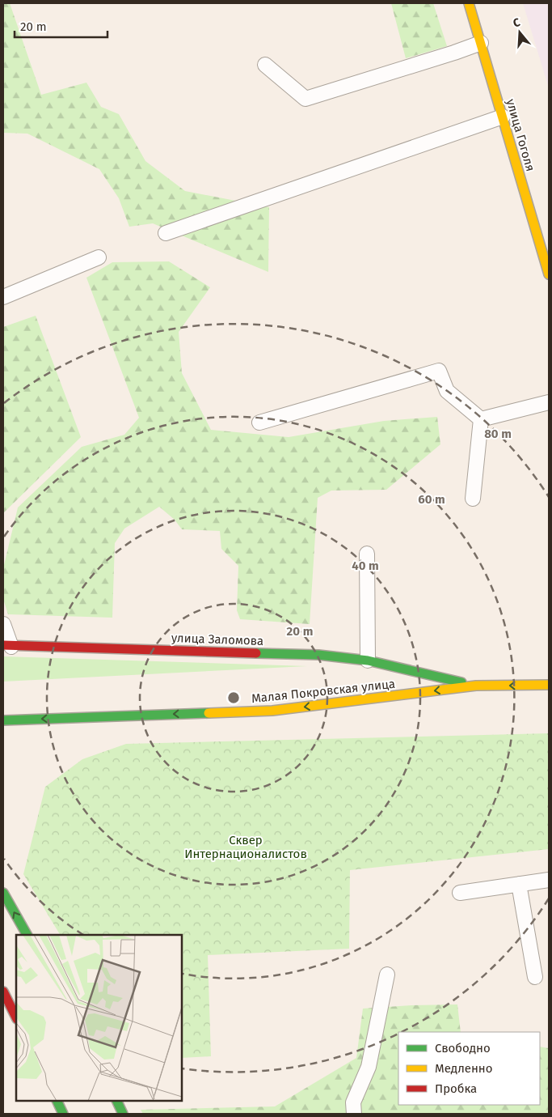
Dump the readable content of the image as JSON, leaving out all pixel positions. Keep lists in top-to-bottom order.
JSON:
{
  "streets": {
    "street": ["улица Гоголя", "улица Заломова", "Малая Покровская улица"]
  },
  "crossings": [
    ["улица Заломова", "Малая Покровская улица"]
  ],
  "one_way": ["Малая Покровская улица"],
  "parks": ["Сквер Интернационалистов"],
  "legend": ["Свободно", "Медленно", "Пробка"],
  "scale_bar": "20 m",
  "north": "top",
  "rings": [
    "80 m",
    "60 m",
    "40 m",
    "20 m"
  ]
}
